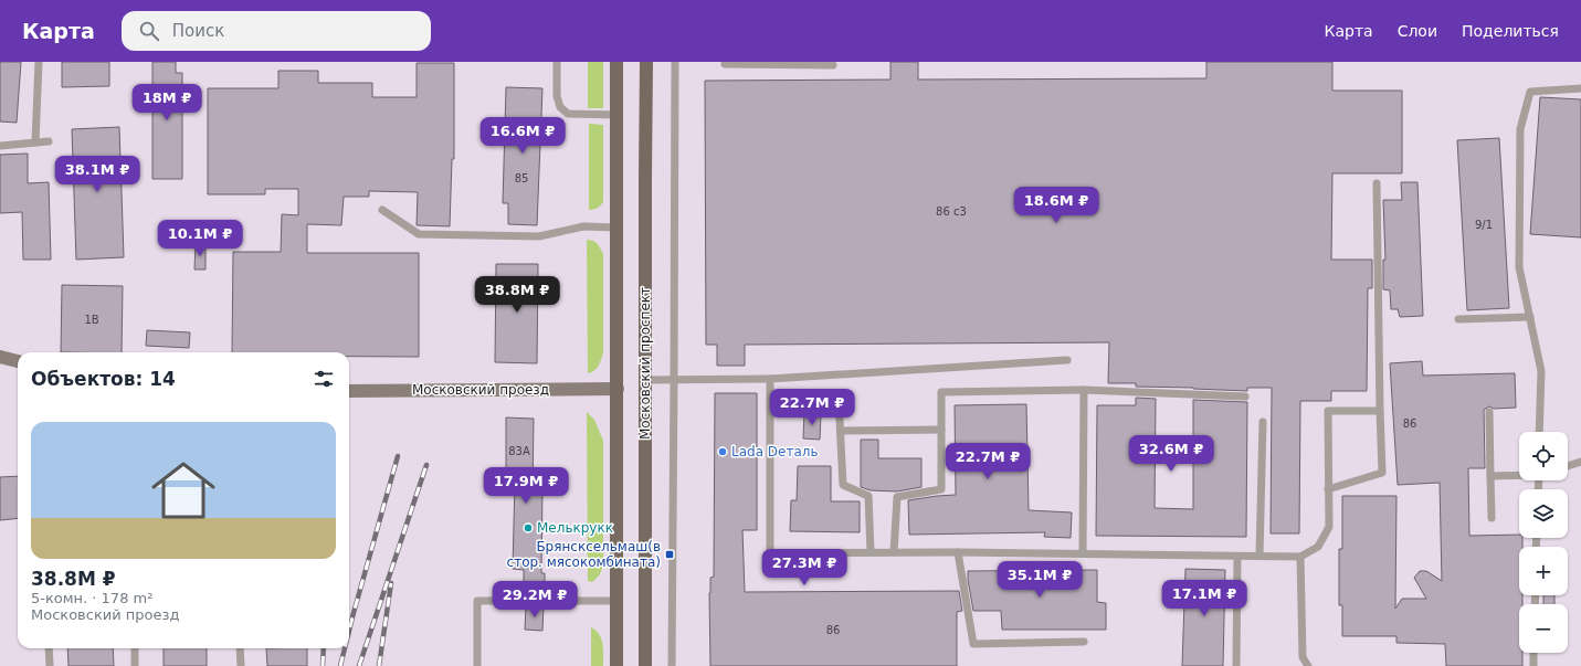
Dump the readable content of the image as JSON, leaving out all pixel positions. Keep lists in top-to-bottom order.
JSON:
{
  "streets": {
    "main road": ["Московский проспект"],
    "street": ["Московский проезд"]
  },
  "places": {
    "other": ["Lada Dеталь", "Мелькрукк"],
    "transit": ["Брянсксельмаш(в стор. мясокомбината)"]
  },
  "house_numbers": [
    "85",
    "86 с3",
    "9/1",
    "1В",
    "86",
    "83А",
    "86"
  ],
  "page": {
    "header": "Карта",
    "search": "Поиск",
    "nav": ["Карта", "Слои", "Поделиться"],
    "price": [
      "18M ₽",
      "16.6M ₽",
      "38.1M ₽",
      "18.6M ₽",
      "10.1M ₽",
      "38.8M ₽",
      "22.7M ₽",
      "32.6M ₽",
      "22.7M ₽",
      "17.9M ₽",
      "27.3M ₽",
      "35.1M ₽",
      "17.1M ₽",
      "29.2M ₽"
    ],
    "heading": "Объектов: 14",
    "list": [
      {
        "name": "38.8M ₽",
        "note": "5-комн. · 178 m² · Московский проезд"
      }
    ],
    "map_buttons": ["+", "−"]
  }
}
